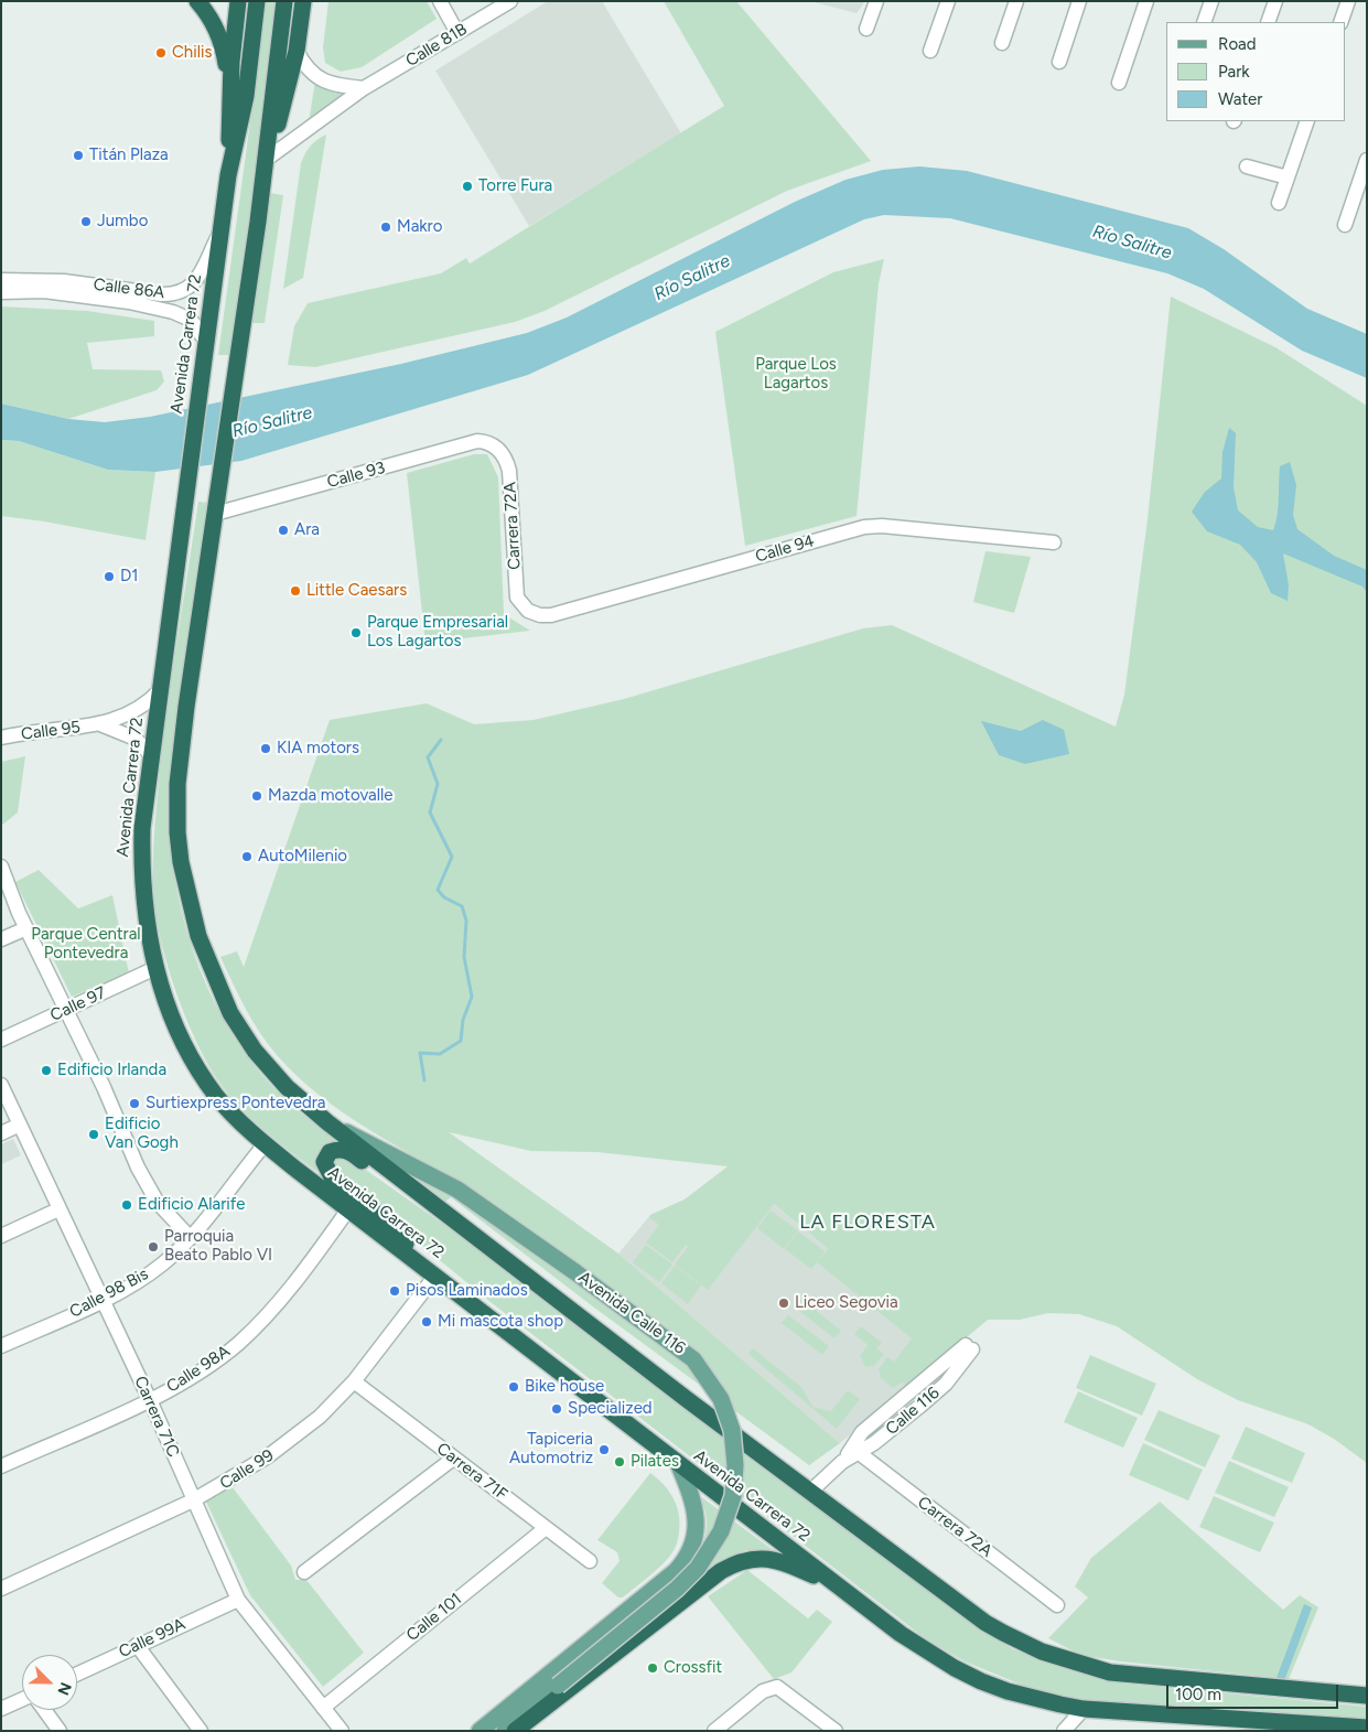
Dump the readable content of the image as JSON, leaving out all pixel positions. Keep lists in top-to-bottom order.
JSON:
{
  "streets": {
    "highway": ["Avenida Carrera 72"],
    "main road": ["Avenida Calle 116"],
    "street": [
      "Calle 81B",
      "Calle 86A",
      "Calle 93",
      "Carrera 72A",
      "Calle 94",
      "Calle 95",
      "Calle 97",
      "Calle 98 Bis",
      "Calle 98A",
      "Calle 116",
      "Carrera 71C",
      "Calle 99",
      "Carrera 71F",
      "Calle 101",
      "Calle 99A"
    ]
  },
  "crossings": [
    ["Calle 86A", "Avenida Carrera 72"],
    ["Avenida Carrera 72", "Calle 95"],
    ["Avenida Carrera 72", "Calle 97"],
    ["Avenida Carrera 72", "Calle 98 Bis"],
    ["Avenida Carrera 72", "Calle 98A"],
    ["Avenida Carrera 72", "Calle 99"],
    ["Calle 93", "Carrera 72A"],
    ["Carrera 72A", "Calle 94"],
    ["Carrera 72A", "Calle 116"],
    ["Calle 98 Bis", "Carrera 71C"],
    ["Calle 98A", "Carrera 71C"],
    ["Carrera 71C", "Calle 99"],
    ["Carrera 71C", "Calle 101"],
    ["Carrera 71C", "Calle 99A"],
    ["Calle 99", "Carrera 71F"],
    ["Carrera 71F", "Calle 101"]
  ],
  "districts": ["LA FLORESTA"],
  "water": ["Río Salitre"],
  "parks": ["Parque Los Lagartos", "Parque Central Pontevedra"],
  "places": [
    "Chilis",
    "Titán Plaza",
    "Torre Fura",
    "Jumbo",
    "Makro",
    "Ara",
    "D1",
    "Little Caesars",
    "Parque Empresarial Los Lagartos",
    "KIA motors",
    "Mazda motovalle",
    "AutoMilenio",
    "Edificio Irlanda",
    "Surtiexpress Pontevedra",
    "Edificio Van Gogh",
    "Edificio Alarife",
    "Parroquia Beato Pablo VI",
    "Pisos Laminados",
    "Liceo Segovia",
    "Mi mascota shop",
    "Bike house",
    "Specialized",
    "Tapiceria Automotriz",
    "Pilates",
    "Crossfit"
  ],
  "legend": ["Road", "Park", "Water"],
  "scale_bar": "100 m",
  "north": "bottom right"
}
